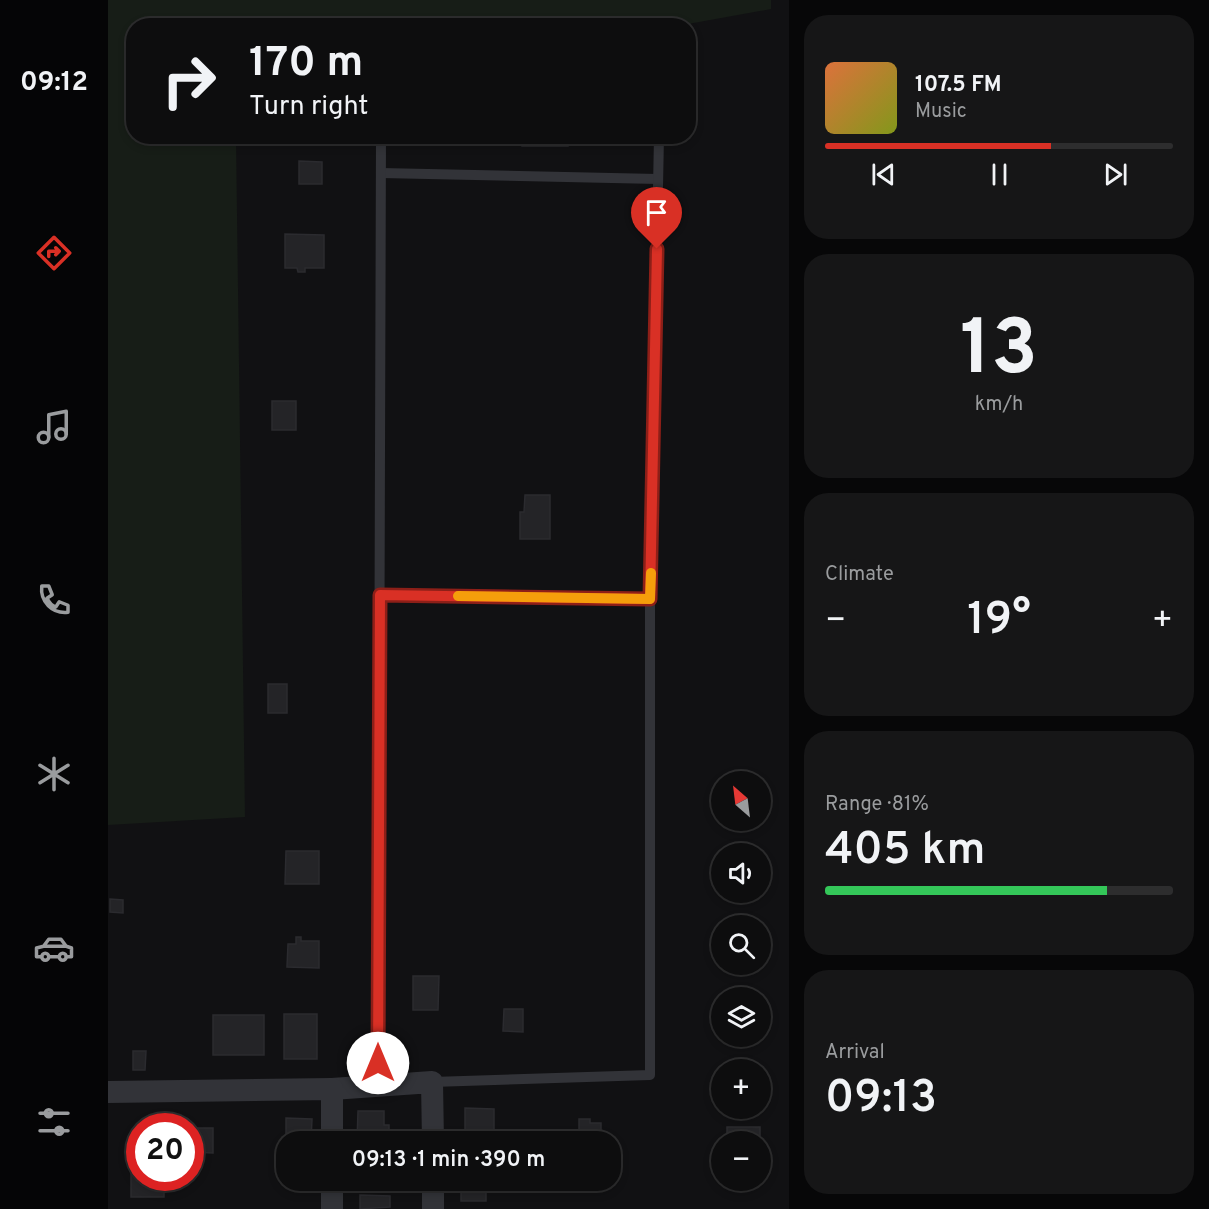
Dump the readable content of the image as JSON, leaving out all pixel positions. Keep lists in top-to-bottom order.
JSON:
{
  "north": "top left",
  "page": {
    "tabs": "09:12",
    "turn": ["170 m", "Turn right"],
    "song": ["107.5 FM", "Music"],
    "tile": [
      ["13", "km/h"],
      "Climate",
      ["Range · 81%", "405 km"],
      ["Arrival", "09:13"]
    ],
    "heat": ["−", "19°", "+"],
    "map_buttons": ["+", "−"],
    "limit": "20",
    "trip": "09:13 · 1 min · 390 m"
  }
}
